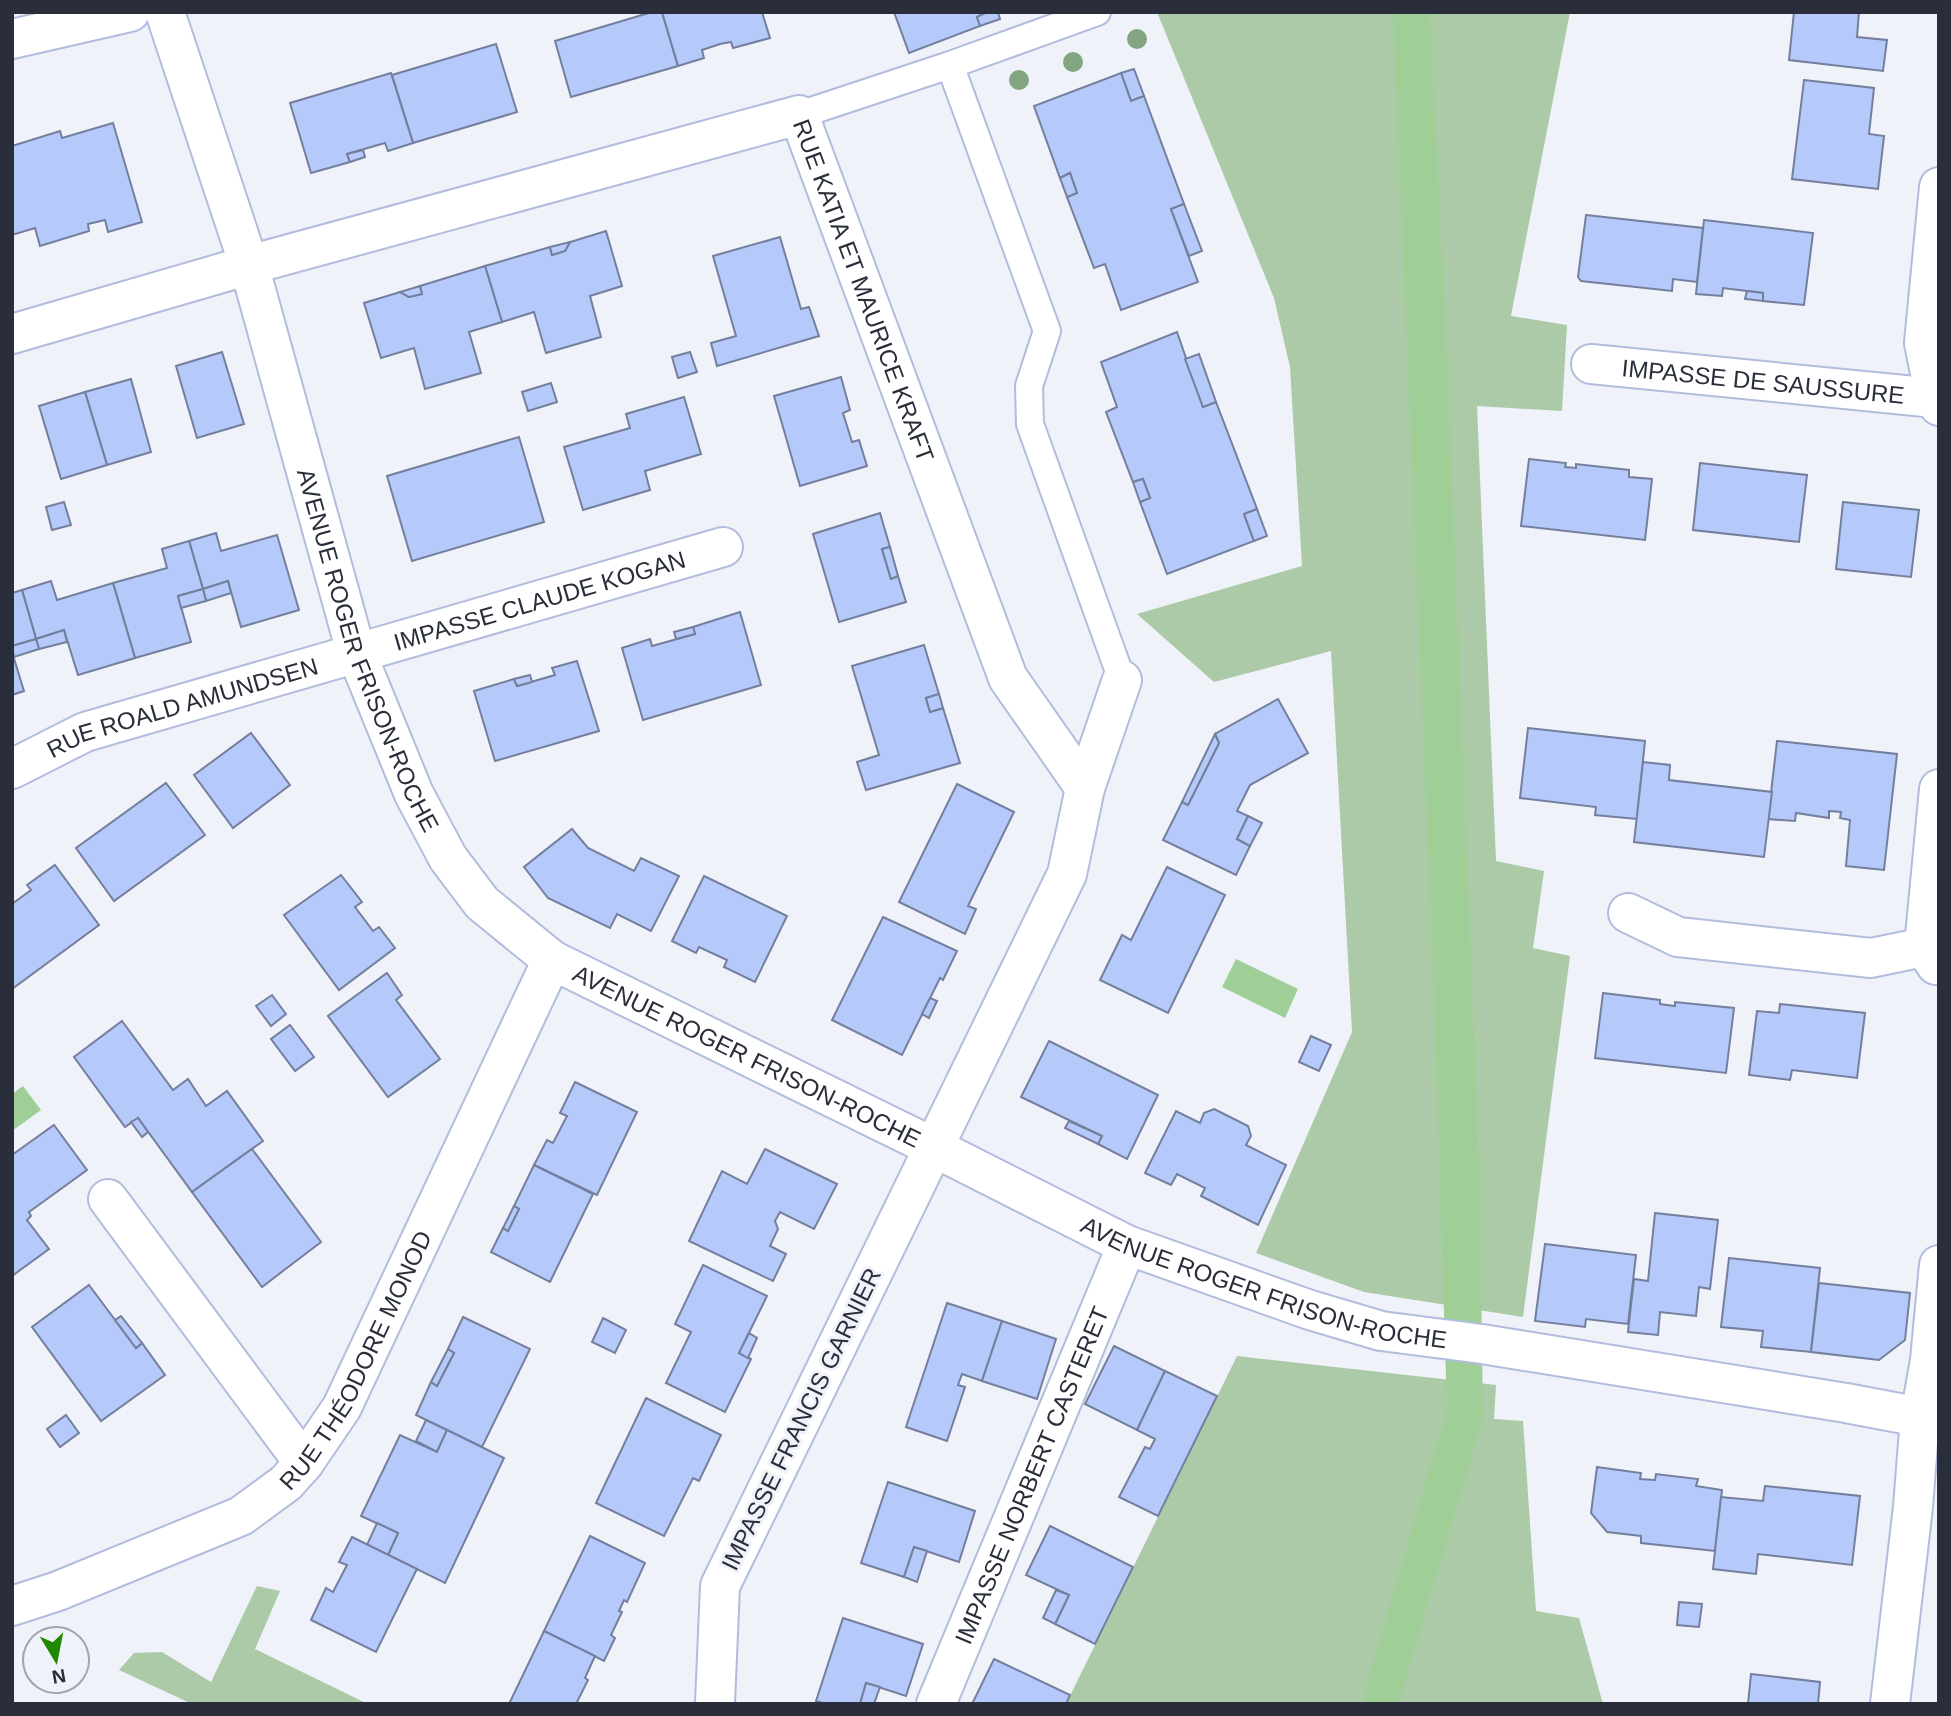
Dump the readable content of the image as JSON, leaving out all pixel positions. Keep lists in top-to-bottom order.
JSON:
{
  "streets": {
    "street": [
      "RUE KATIA ET MAURICE KRAFT",
      "IMPASSE DE SAUSSURE",
      "IMPASSE CLAUDE KOGAN",
      "AVENUE ROGER FRISON-ROCHE",
      "RUE ROALD AMUNDSEN",
      "RUE THÉODORE MONOD",
      "IMPASSE FRANCIS GARNIER",
      "IMPASSE NORBERT CASTERET"
    ]
  },
  "crossings": [
    ["RUE KATIA ET MAURICE KRAFT", "AVENUE ROGER FRISON-ROCHE"],
    ["IMPASSE CLAUDE KOGAN", "AVENUE ROGER FRISON-ROCHE"],
    ["IMPASSE CLAUDE KOGAN", "RUE ROALD AMUNDSEN"],
    ["AVENUE ROGER FRISON-ROCHE", "RUE ROALD AMUNDSEN"],
    ["AVENUE ROGER FRISON-ROCHE", "RUE THÉODORE MONOD"],
    ["AVENUE ROGER FRISON-ROCHE", "IMPASSE FRANCIS GARNIER"],
    ["AVENUE ROGER FRISON-ROCHE", "IMPASSE NORBERT CASTERET"]
  ],
  "north": "bottom"
}
